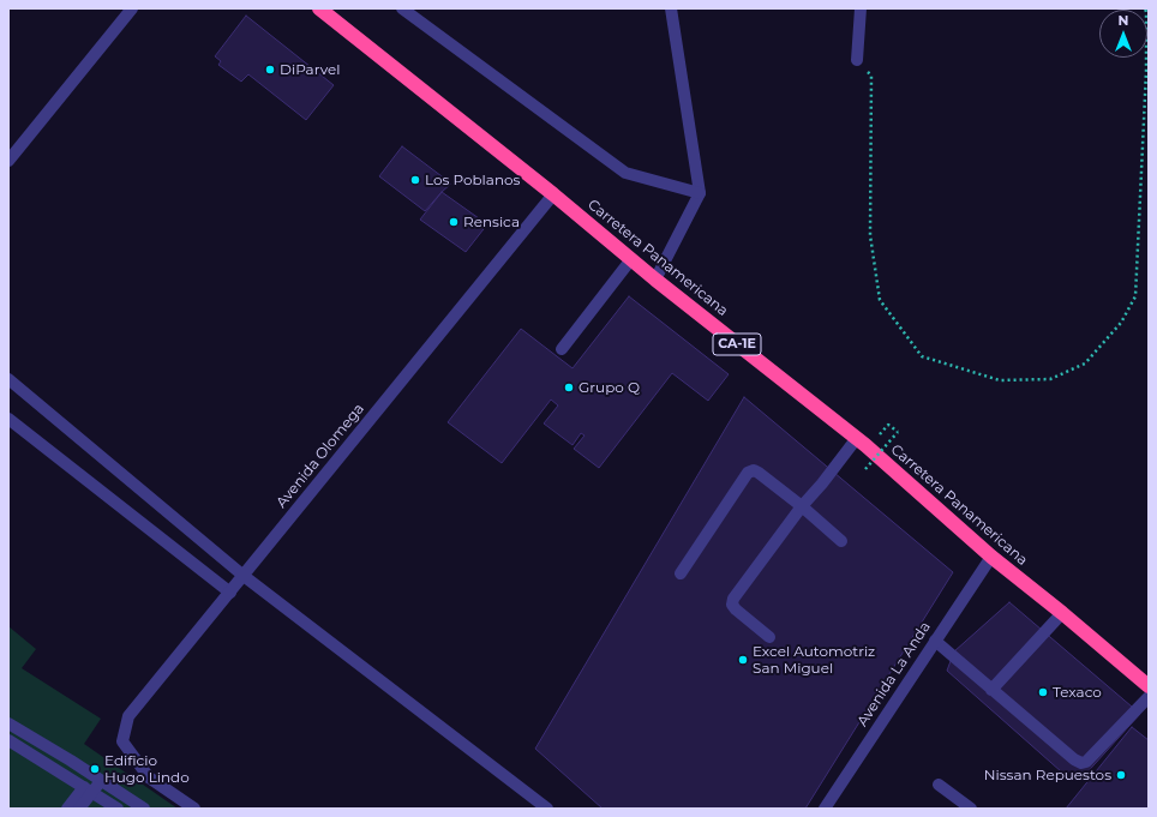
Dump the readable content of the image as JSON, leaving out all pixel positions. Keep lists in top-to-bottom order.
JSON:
{
  "streets": {
    "highway": ["Carretera Panamericana", "CA-1E"],
    "street": ["Avenida Olomega", "Avenida La Anda"]
  },
  "crossings": [
    ["Carretera Panamericana", "Avenida Olomega"],
    ["Carretera Panamericana", "Avenida La Anda"]
  ],
  "places": [
    "DiParvel",
    "Los Poblanos",
    "Rensica",
    "Grupo Q",
    "Excel Automotriz San Miguel",
    "Texaco",
    "Edificio Hugo Lindo",
    "Nissan Repuestos"
  ],
  "north": "top"
}
